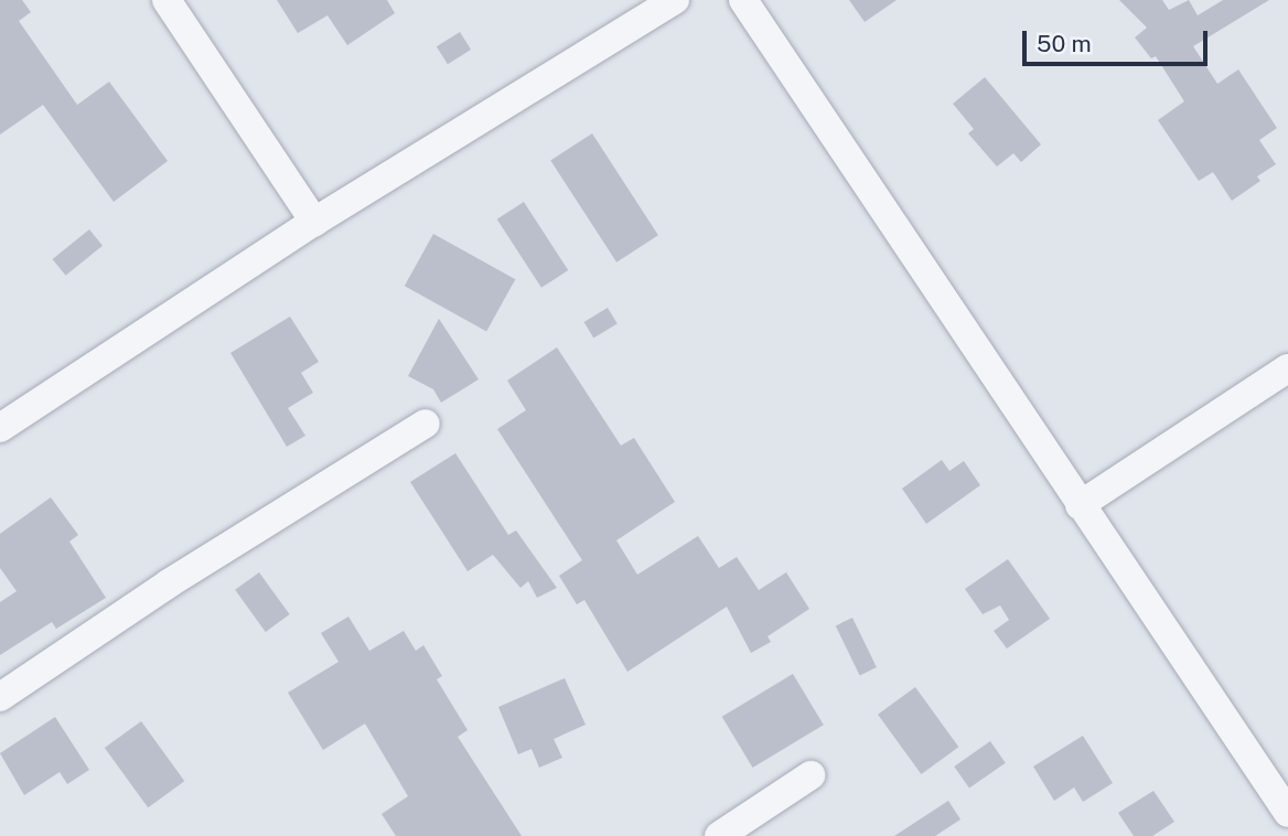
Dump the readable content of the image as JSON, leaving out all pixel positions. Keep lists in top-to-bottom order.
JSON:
{
  "scale_bar": "50 m"
}
